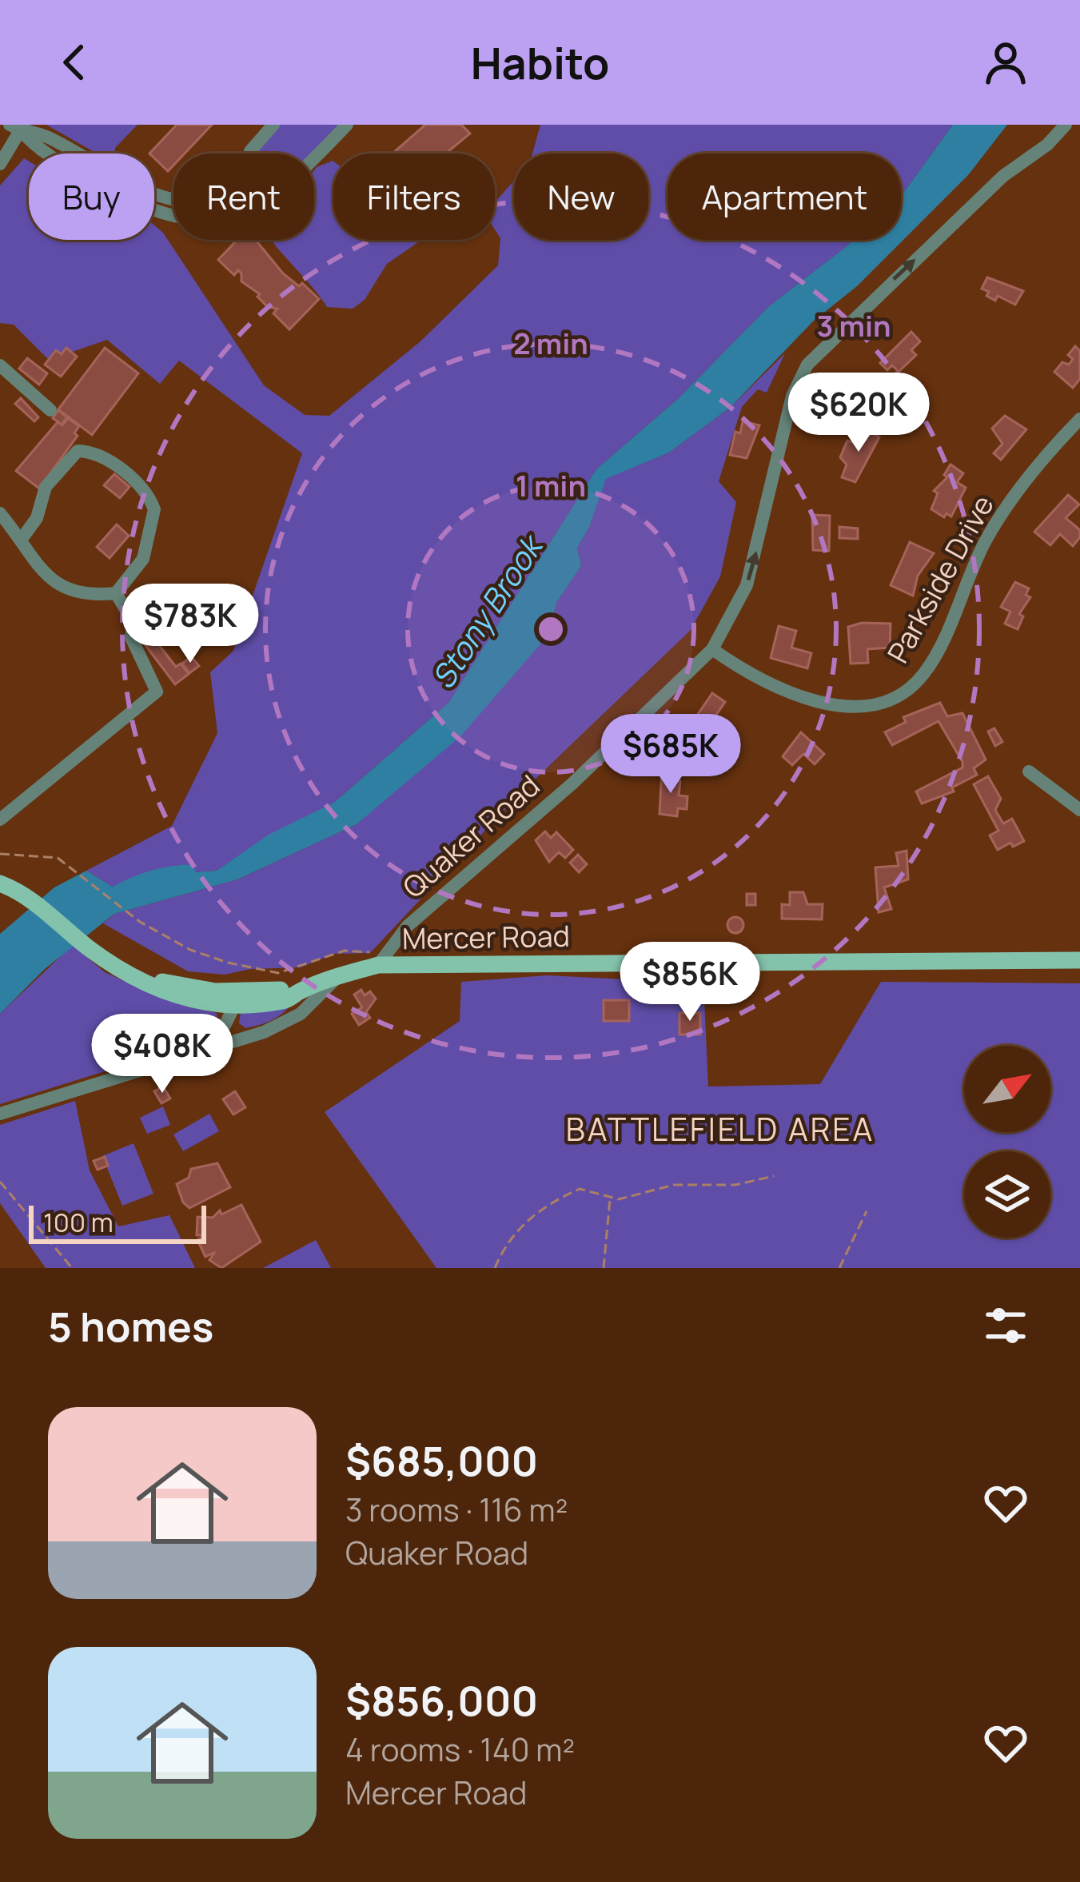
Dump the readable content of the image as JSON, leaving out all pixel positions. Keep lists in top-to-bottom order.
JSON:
{
  "streets": {
    "main road": ["Mercer Road"],
    "street": ["Parkside Drive", "Quaker Road"]
  },
  "crossings": [
    ["Parkside Drive", "Quaker Road"],
    ["Quaker Road", "Mercer Road"]
  ],
  "one_way": ["Quaker Road"],
  "districts": ["BATTLEFIELD AREA"],
  "water": ["Stony Brook"],
  "scale_bar": "100 m",
  "north": "top right",
  "page": {
    "header": "Habito",
    "chip": [
      "Buy",
      "Rent",
      "Filters",
      "New",
      "Apartment"
    ],
    "price": [
      "$620K",
      "$783K",
      "$685K",
      "$856K",
      "$408K"
    ],
    "scale": "100 m",
    "heading": "5 homes",
    "list": [
      {
        "name": "$685,000",
        "note": "3 rooms · 116 m² · Quaker Road"
      },
      {
        "name": "$856,000",
        "note": "4 rooms · 140 m² · Mercer Road"
      }
    ]
  },
  "rings": ["3 min", "2 min", "1 min"]
}
